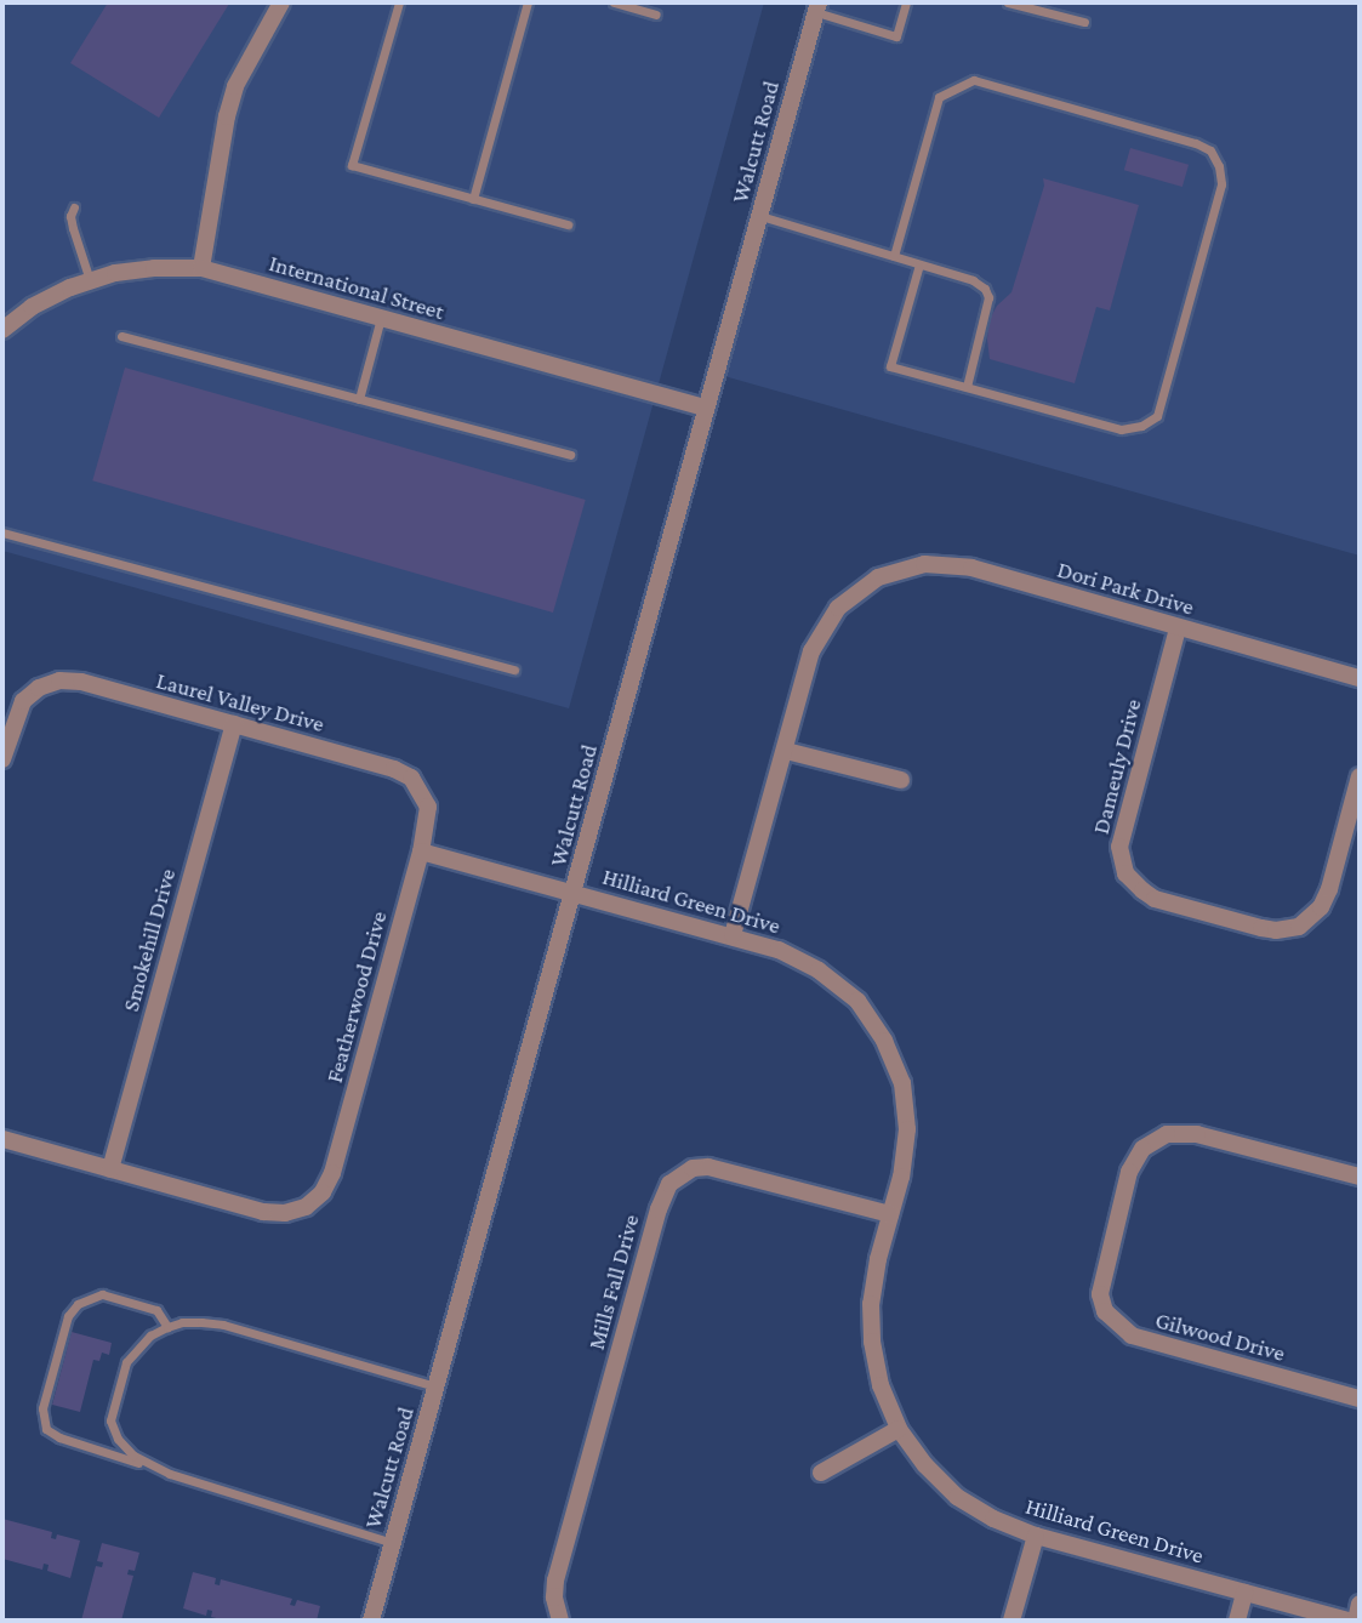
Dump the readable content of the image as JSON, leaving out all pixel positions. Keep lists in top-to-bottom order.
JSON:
{
  "streets": {
    "street": [
      "Walcutt Road",
      "International Street",
      "Dori Park Drive",
      "Laurel Valley Drive",
      "Dameuly Drive",
      "Hilliard Green Drive",
      "Smokehill Drive",
      "Featherwood Drive",
      "Mills Fall Drive",
      "Gilwood Drive"
    ]
  },
  "crossings": [
    ["Walcutt Road", "International Street"],
    ["Walcutt Road", "Hilliard Green Drive"],
    ["Dori Park Drive", "Dameuly Drive"],
    ["Laurel Valley Drive", "Smokehill Drive"],
    ["Laurel Valley Drive", "Featherwood Drive"],
    ["Hilliard Green Drive", "Featherwood Drive"],
    ["Hilliard Green Drive", "Mills Fall Drive"],
    ["Smokehill Drive", "Featherwood Drive"]
  ]
}
